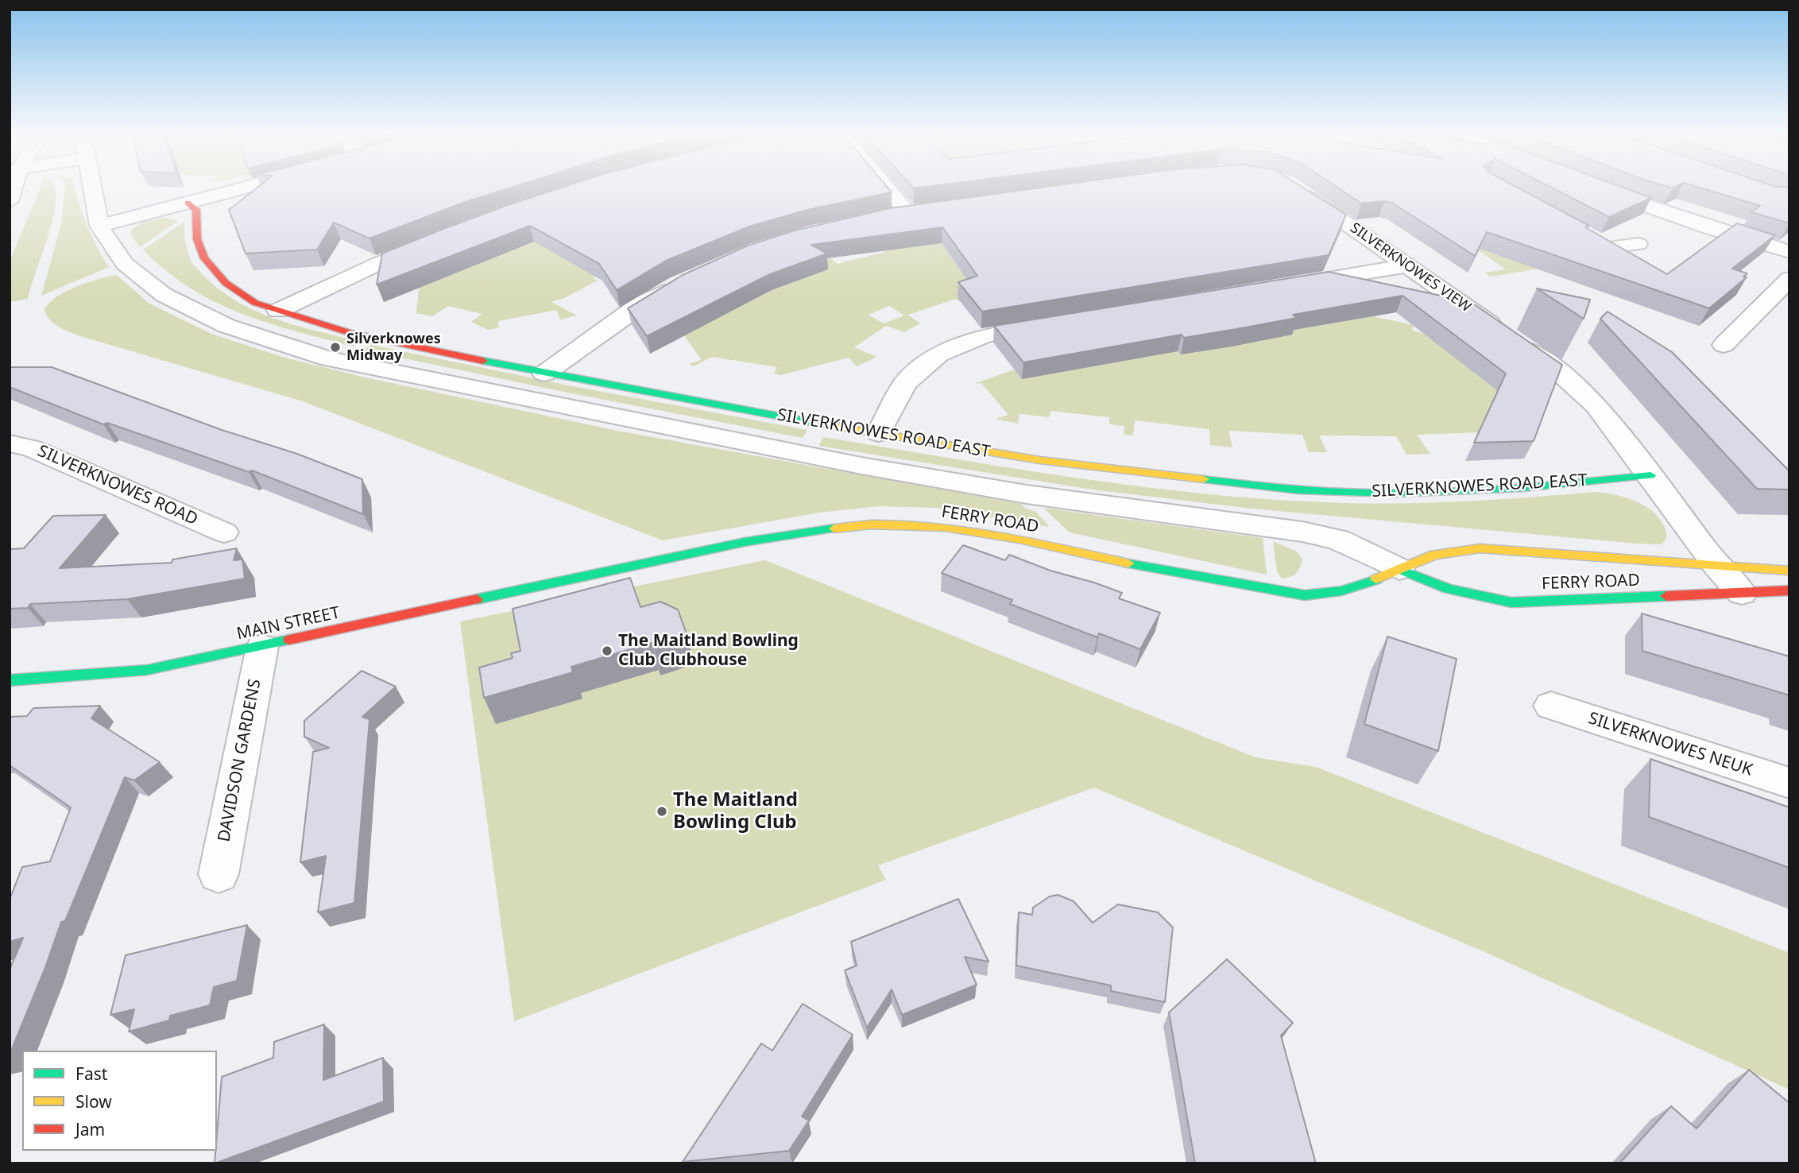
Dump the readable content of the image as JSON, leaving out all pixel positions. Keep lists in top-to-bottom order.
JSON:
{
  "streets": {
    "street": [
      "SILVERKNOWES VIEW",
      "SILVERKNOWES ROAD EAST",
      "SILVERKNOWES ROAD",
      "FERRY ROAD",
      "MAIN STREET",
      "SILVERKNOWES NEUK",
      "DAVIDSON GARDENS"
    ]
  },
  "crossings": [
    ["SILVERKNOWES VIEW", "SILVERKNOWES ROAD EAST"],
    ["SILVERKNOWES VIEW", "FERRY ROAD"],
    ["SILVERKNOWES ROAD EAST", "FERRY ROAD"],
    ["FERRY ROAD", "MAIN STREET"],
    ["MAIN STREET", "DAVIDSON GARDENS"]
  ],
  "places": ["Silverknowes Midway", "The Maitland Bowling Club Clubhouse", "The Maitland Bowling Club"],
  "legend": ["Fast", "Slow", "Jam"]
}
